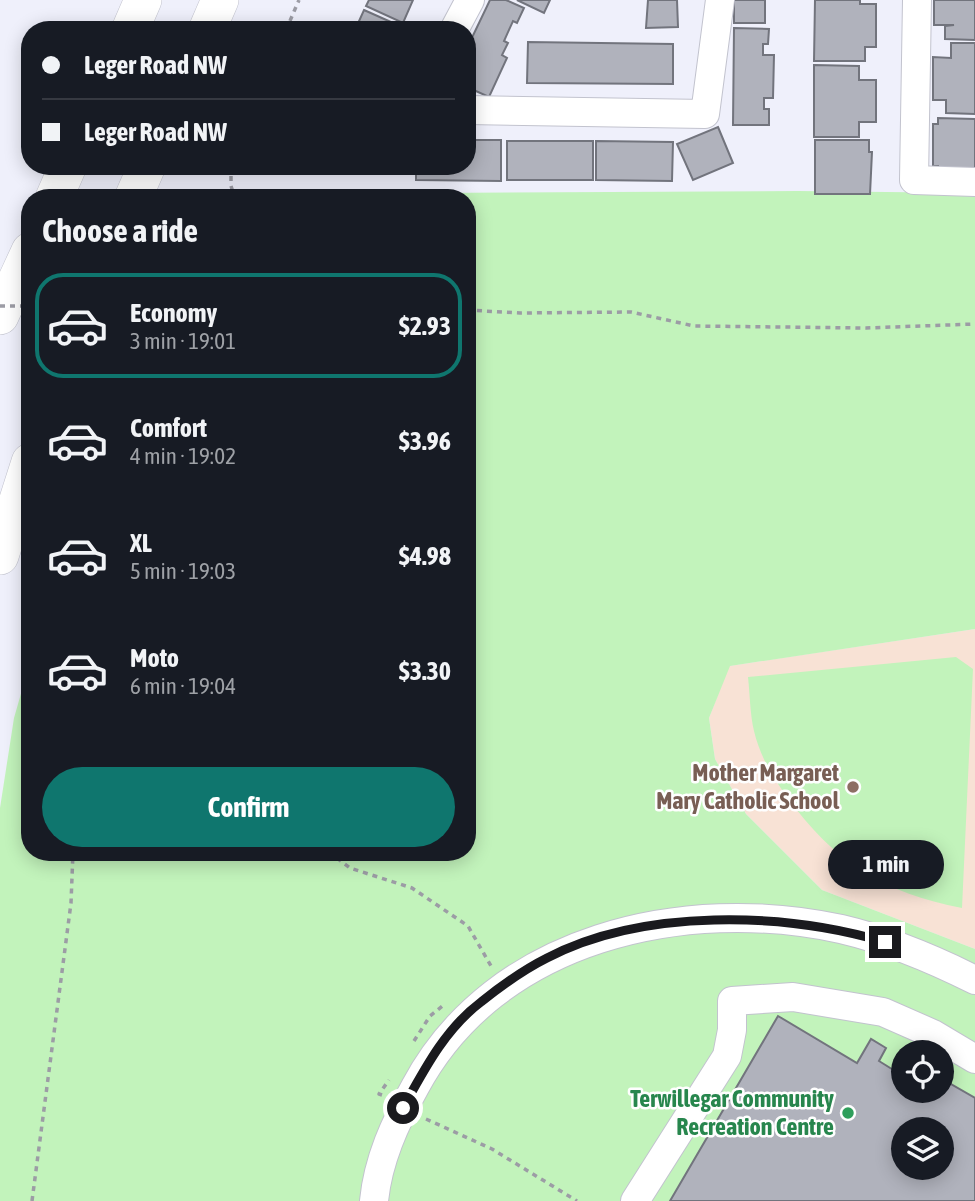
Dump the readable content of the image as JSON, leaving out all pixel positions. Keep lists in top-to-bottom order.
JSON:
{
  "places": ["Mother Margaret Mary Catholic School", "Terwillegar Community Recreation Centre"],
  "page": {
    "banner": ["Leger Road NW", "Leger Road NW"],
    "heading": "Choose a ride",
    "list": [
      {
        "name": "Economy",
        "note": "3 min · 19:01",
        "value": "$2.93"
      },
      {
        "name": "Comfort",
        "note": "4 min · 19:02",
        "value": "$3.96"
      },
      {
        "name": "XL",
        "note": "5 min · 19:03",
        "value": "$4.98"
      },
      {
        "name": "Moto",
        "note": "6 min · 19:04",
        "value": "$3.30"
      }
    ],
    "buttons": "Confirm",
    "bubble": "1 min"
  }
}
